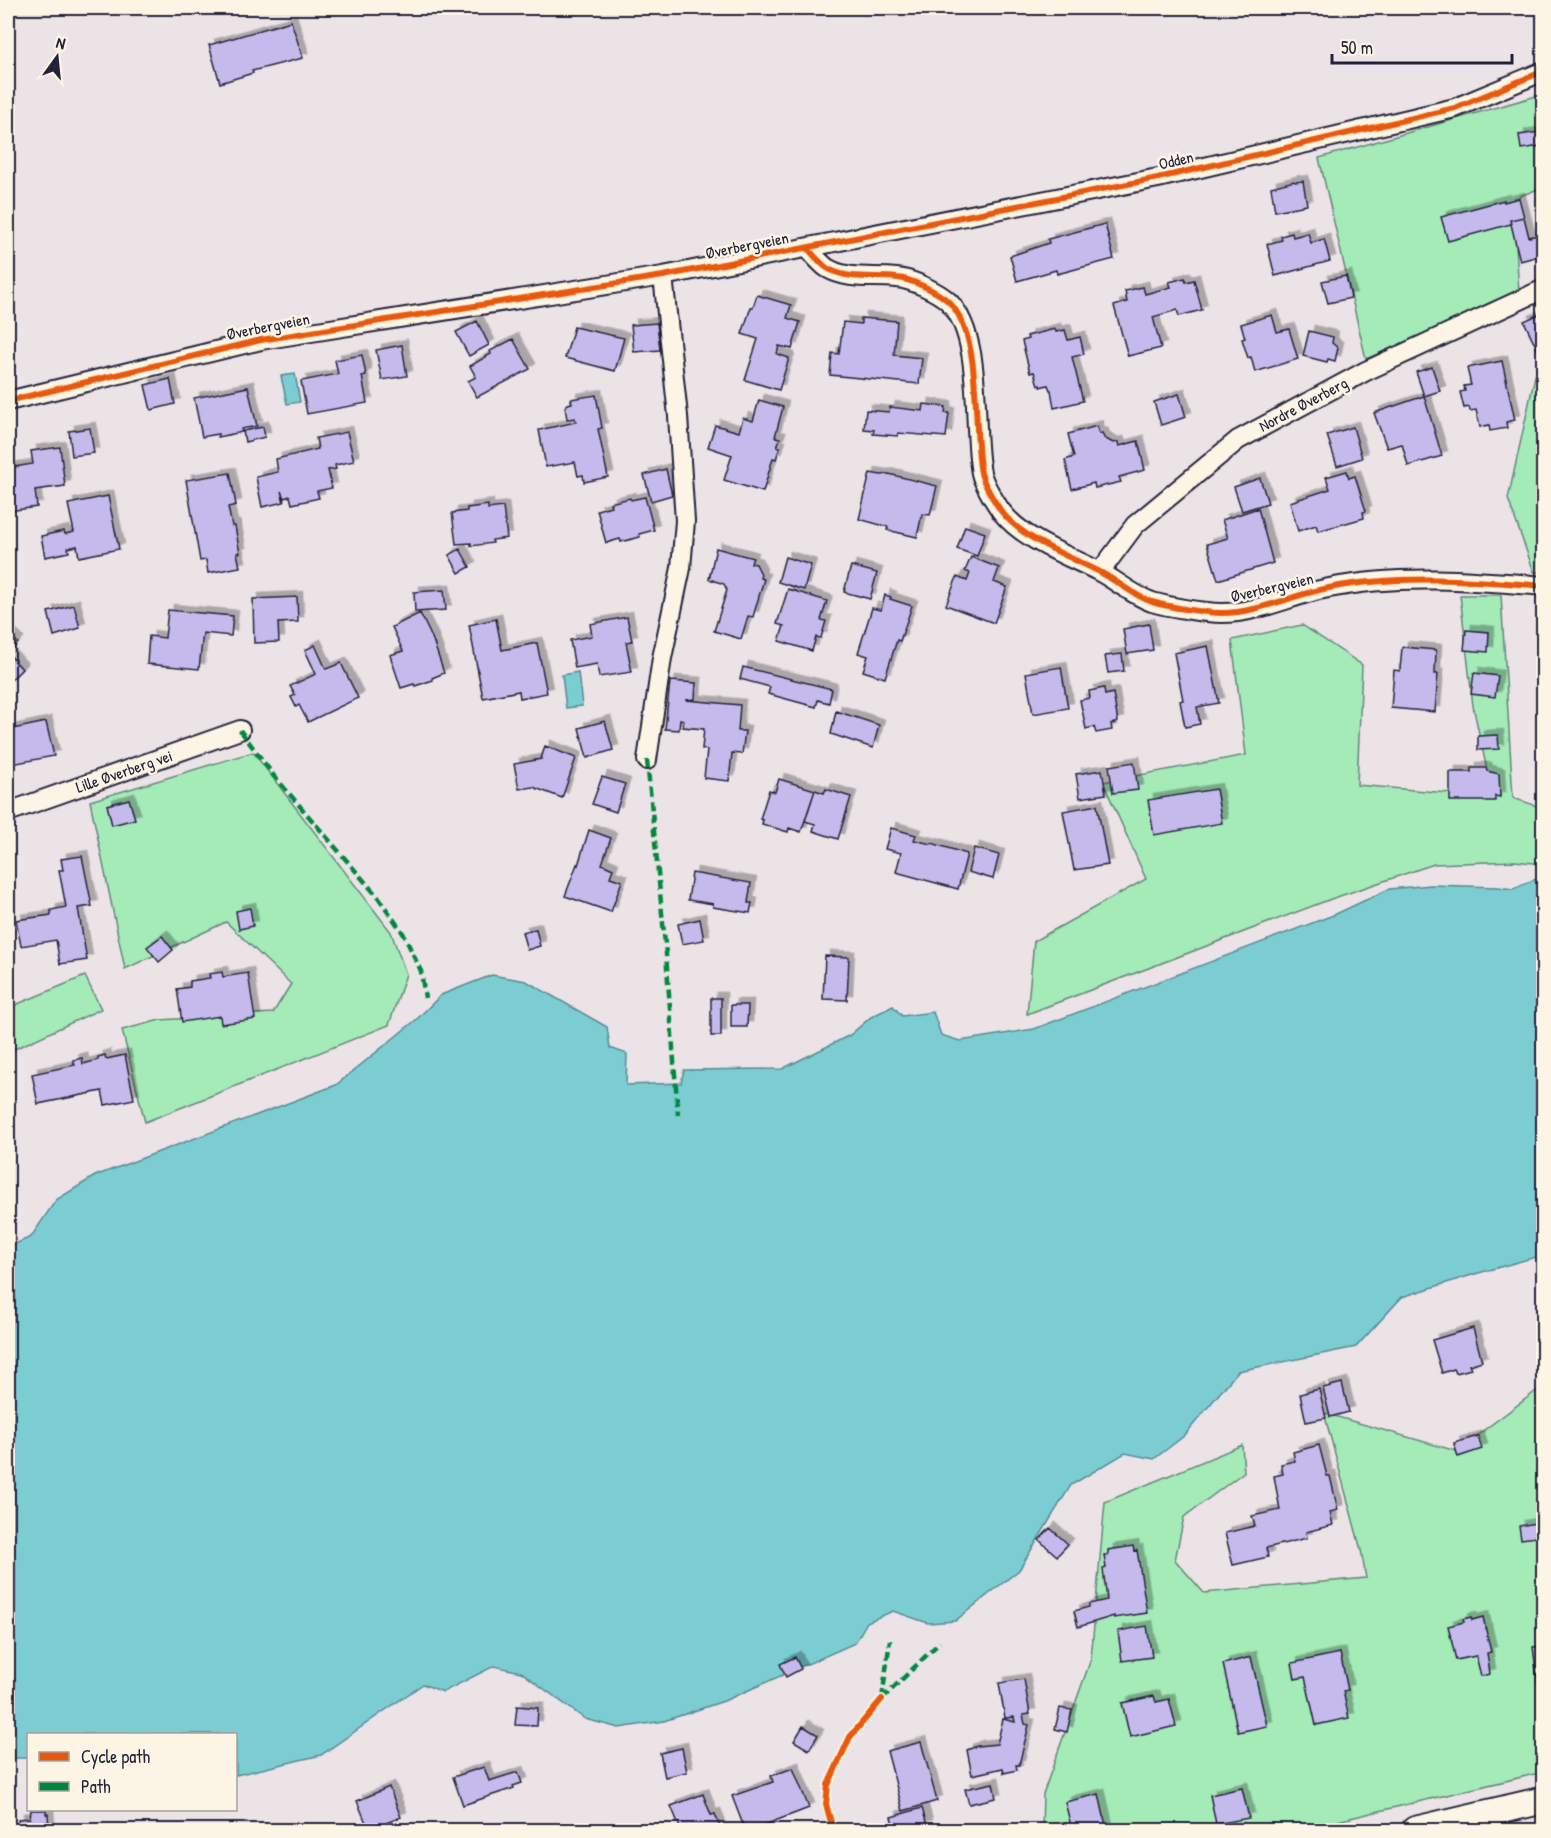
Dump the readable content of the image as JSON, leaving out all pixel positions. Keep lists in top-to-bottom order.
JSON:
{
  "streets": {
    "street": [
      "Odden",
      "Øverbergveien",
      "Nordre Øverberg",
      "Lille Øverberg vei"
    ]
  },
  "crossings": [
    ["Odden", "Øverbergveien"],
    ["Øverbergveien", "Nordre Øverberg"]
  ],
  "legend": ["Cycle path", "Path"],
  "scale_bar": "50 m",
  "north": "top"
}
